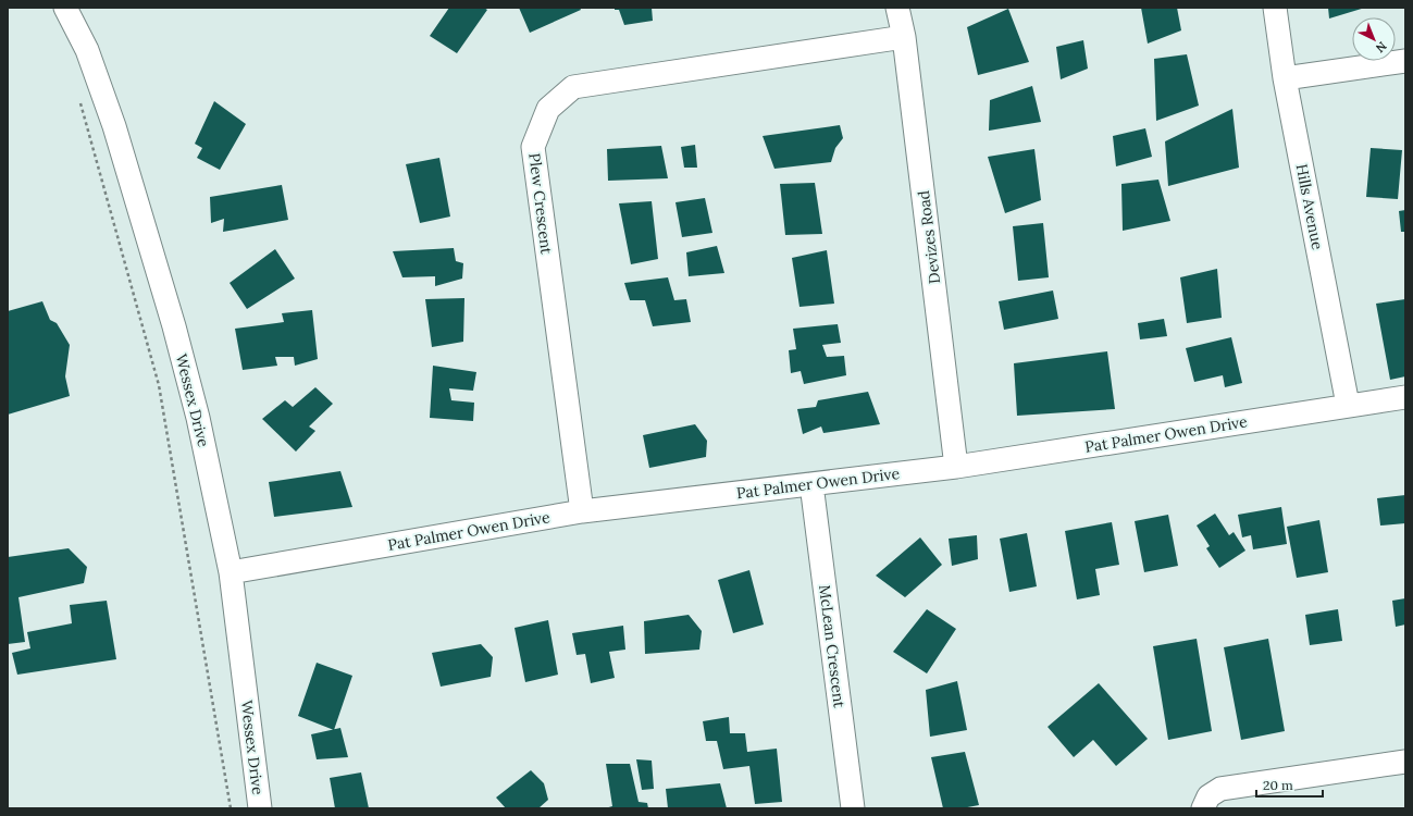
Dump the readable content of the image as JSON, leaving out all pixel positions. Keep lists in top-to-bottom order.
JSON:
{
  "streets": {
    "street": [
      "Plew Crescent",
      "Hills Avenue",
      "Devizes Road",
      "Wessex Drive",
      "Pat Palmer Owen Drive",
      "McLean Crescent"
    ]
  },
  "crossings": [
    ["Plew Crescent", "Devizes Road"],
    ["Plew Crescent", "Pat Palmer Owen Drive"],
    ["Hills Avenue", "Pat Palmer Owen Drive"],
    ["Devizes Road", "Pat Palmer Owen Drive"],
    ["Wessex Drive", "Pat Palmer Owen Drive"],
    ["Pat Palmer Owen Drive", "McLean Crescent"]
  ],
  "scale_bar": "20 m",
  "north": "bottom right"
}
